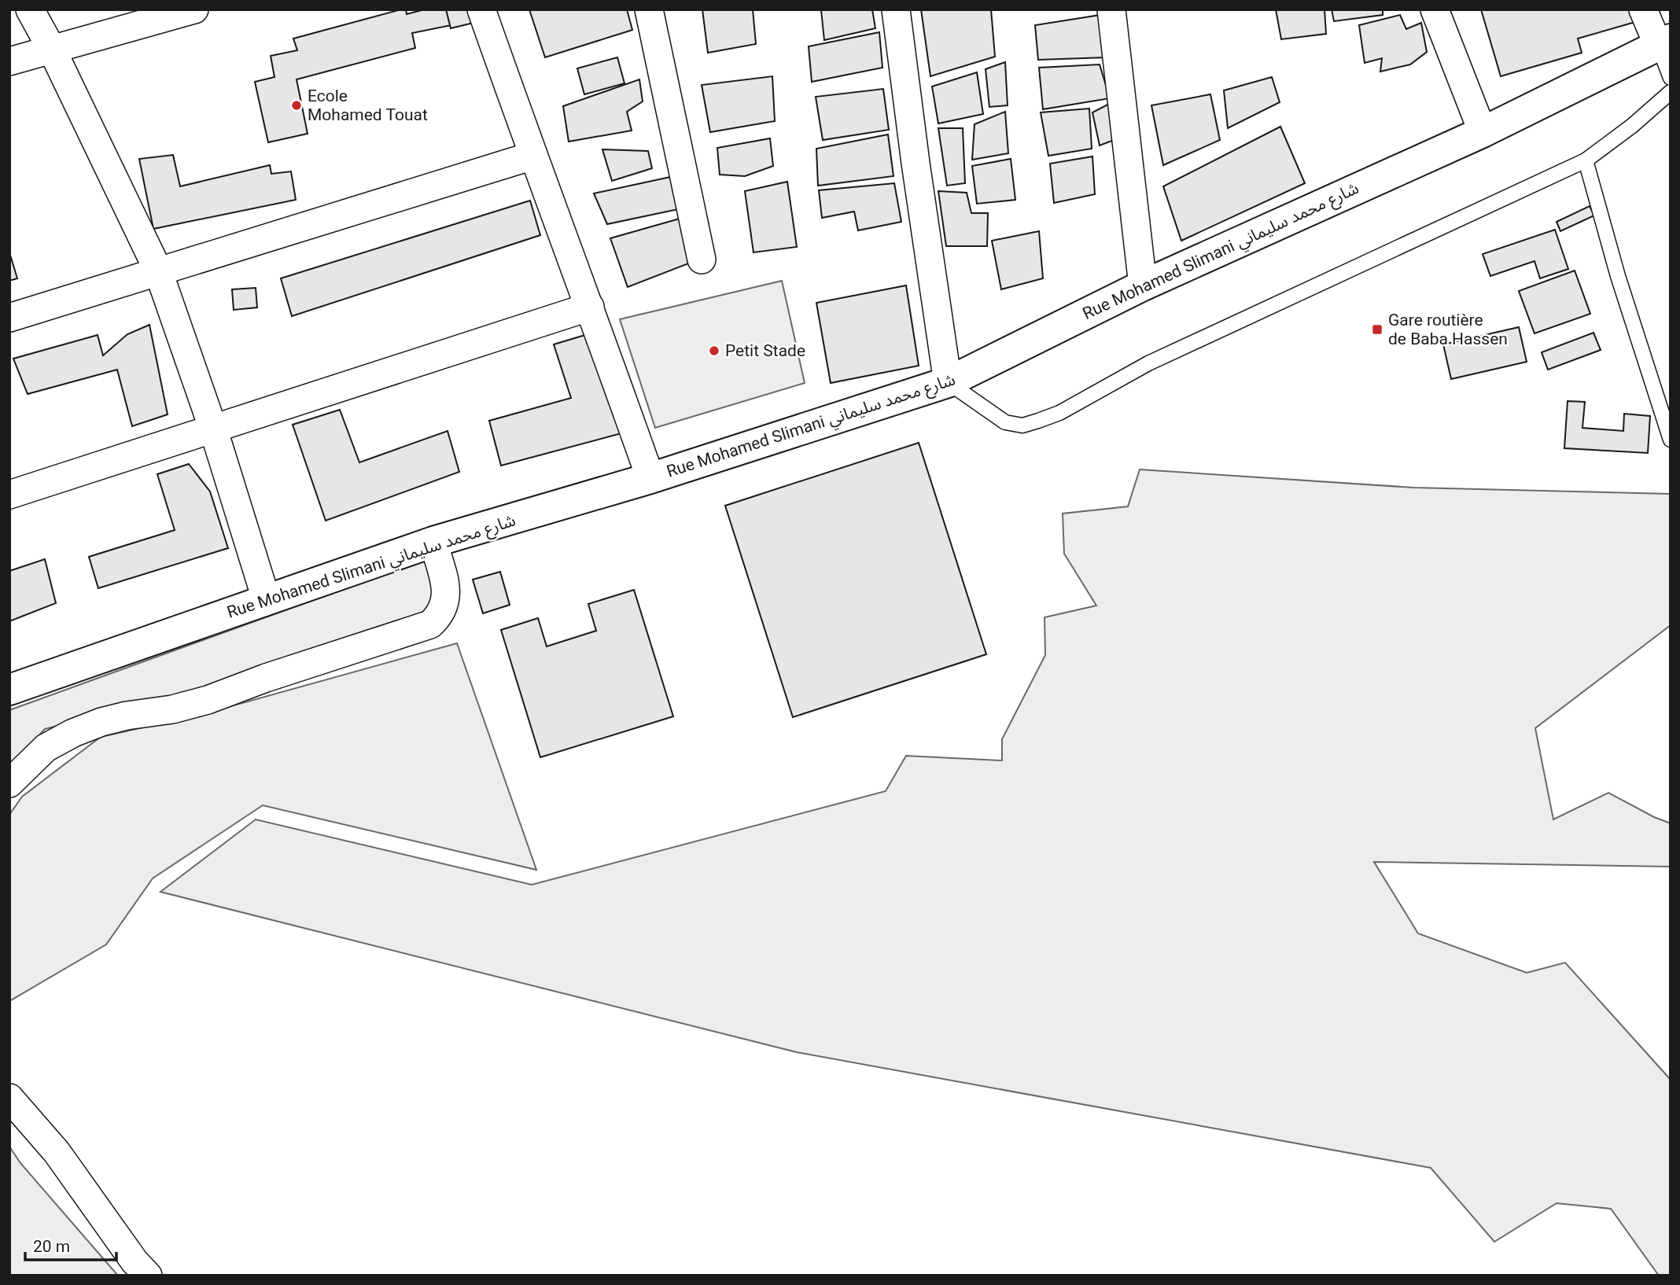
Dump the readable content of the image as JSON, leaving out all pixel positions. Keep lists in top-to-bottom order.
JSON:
{
  "streets": {
    "street": ["Rue Mohamed Slimani شارع محمد سليماني"]
  },
  "places": {
    "other": ["Ecole Mohamed Touat", "Petit Stade"],
    "transit": ["Gare routière de Baba Hassen"]
  },
  "scale_bar": "20 m"
}
